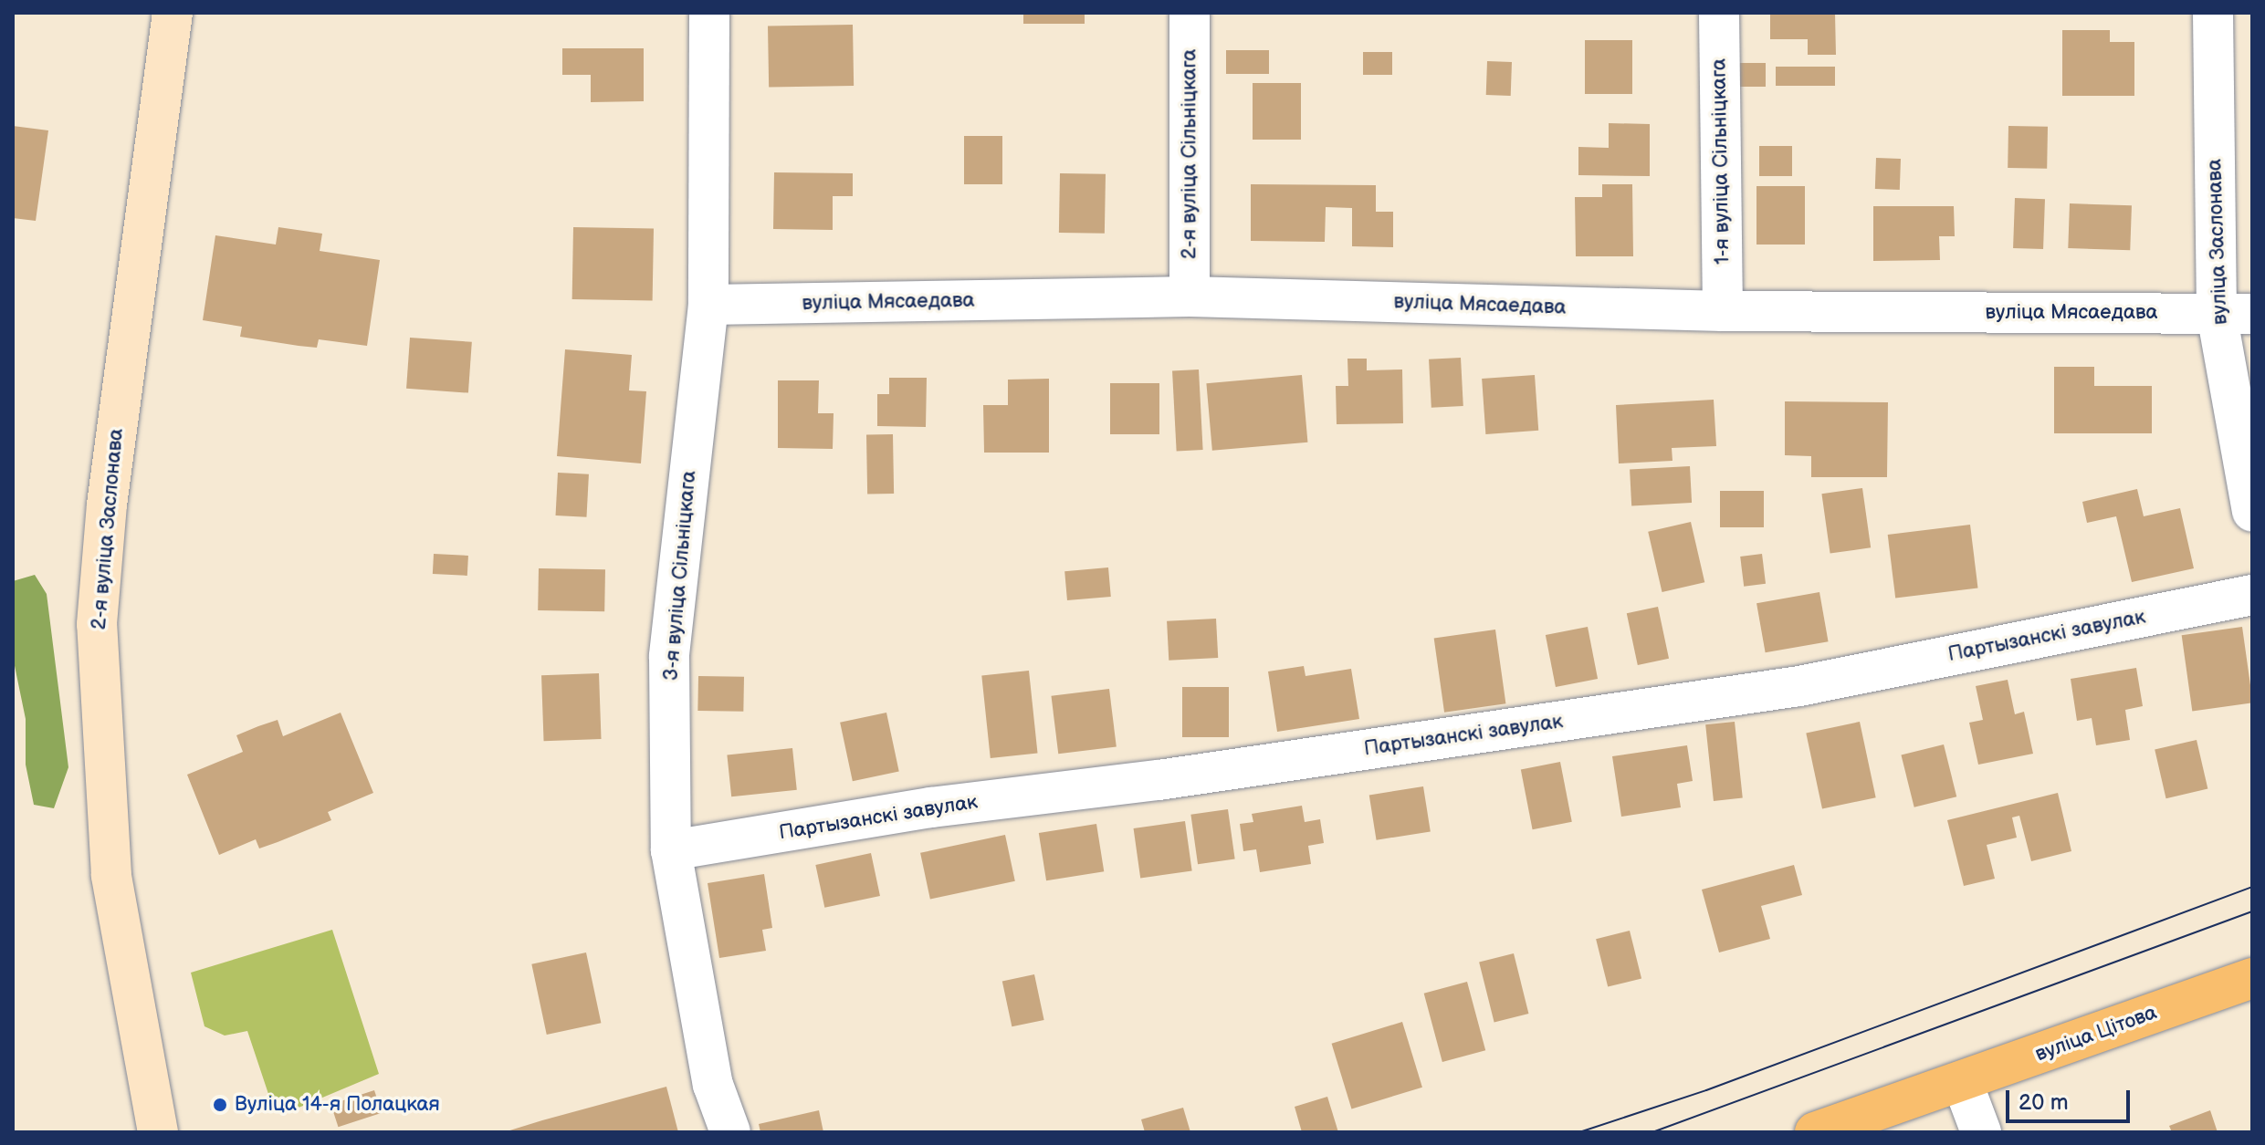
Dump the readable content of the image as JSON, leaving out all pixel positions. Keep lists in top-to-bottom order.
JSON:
{
  "streets": {
    "main road": ["2-я вуліца Заслонава", "вуліца Цітова"],
    "street": [
      "2-я вуліца Сільніцкага",
      "1-я вуліца Сільніцкага",
      "вуліца Заслонава",
      "вуліца Мясаедава",
      "3-я вуліца Сільніцкага",
      "Партызанскі завулак"
    ]
  },
  "crossings": [
    ["2-я вуліца Сільніцкага", "вуліца Мясаедава"],
    ["1-я вуліца Сільніцкага", "вуліца Мясаедава"],
    ["вуліца Заслонава", "вуліца Мясаедава"],
    ["вуліца Мясаедава", "3-я вуліца Сільніцкага"],
    ["3-я вуліца Сільніцкага", "Партызанскі завулак"]
  ],
  "places": ["Вуліца 14-я Полацкая"],
  "scale_bar": "20 m"
}
